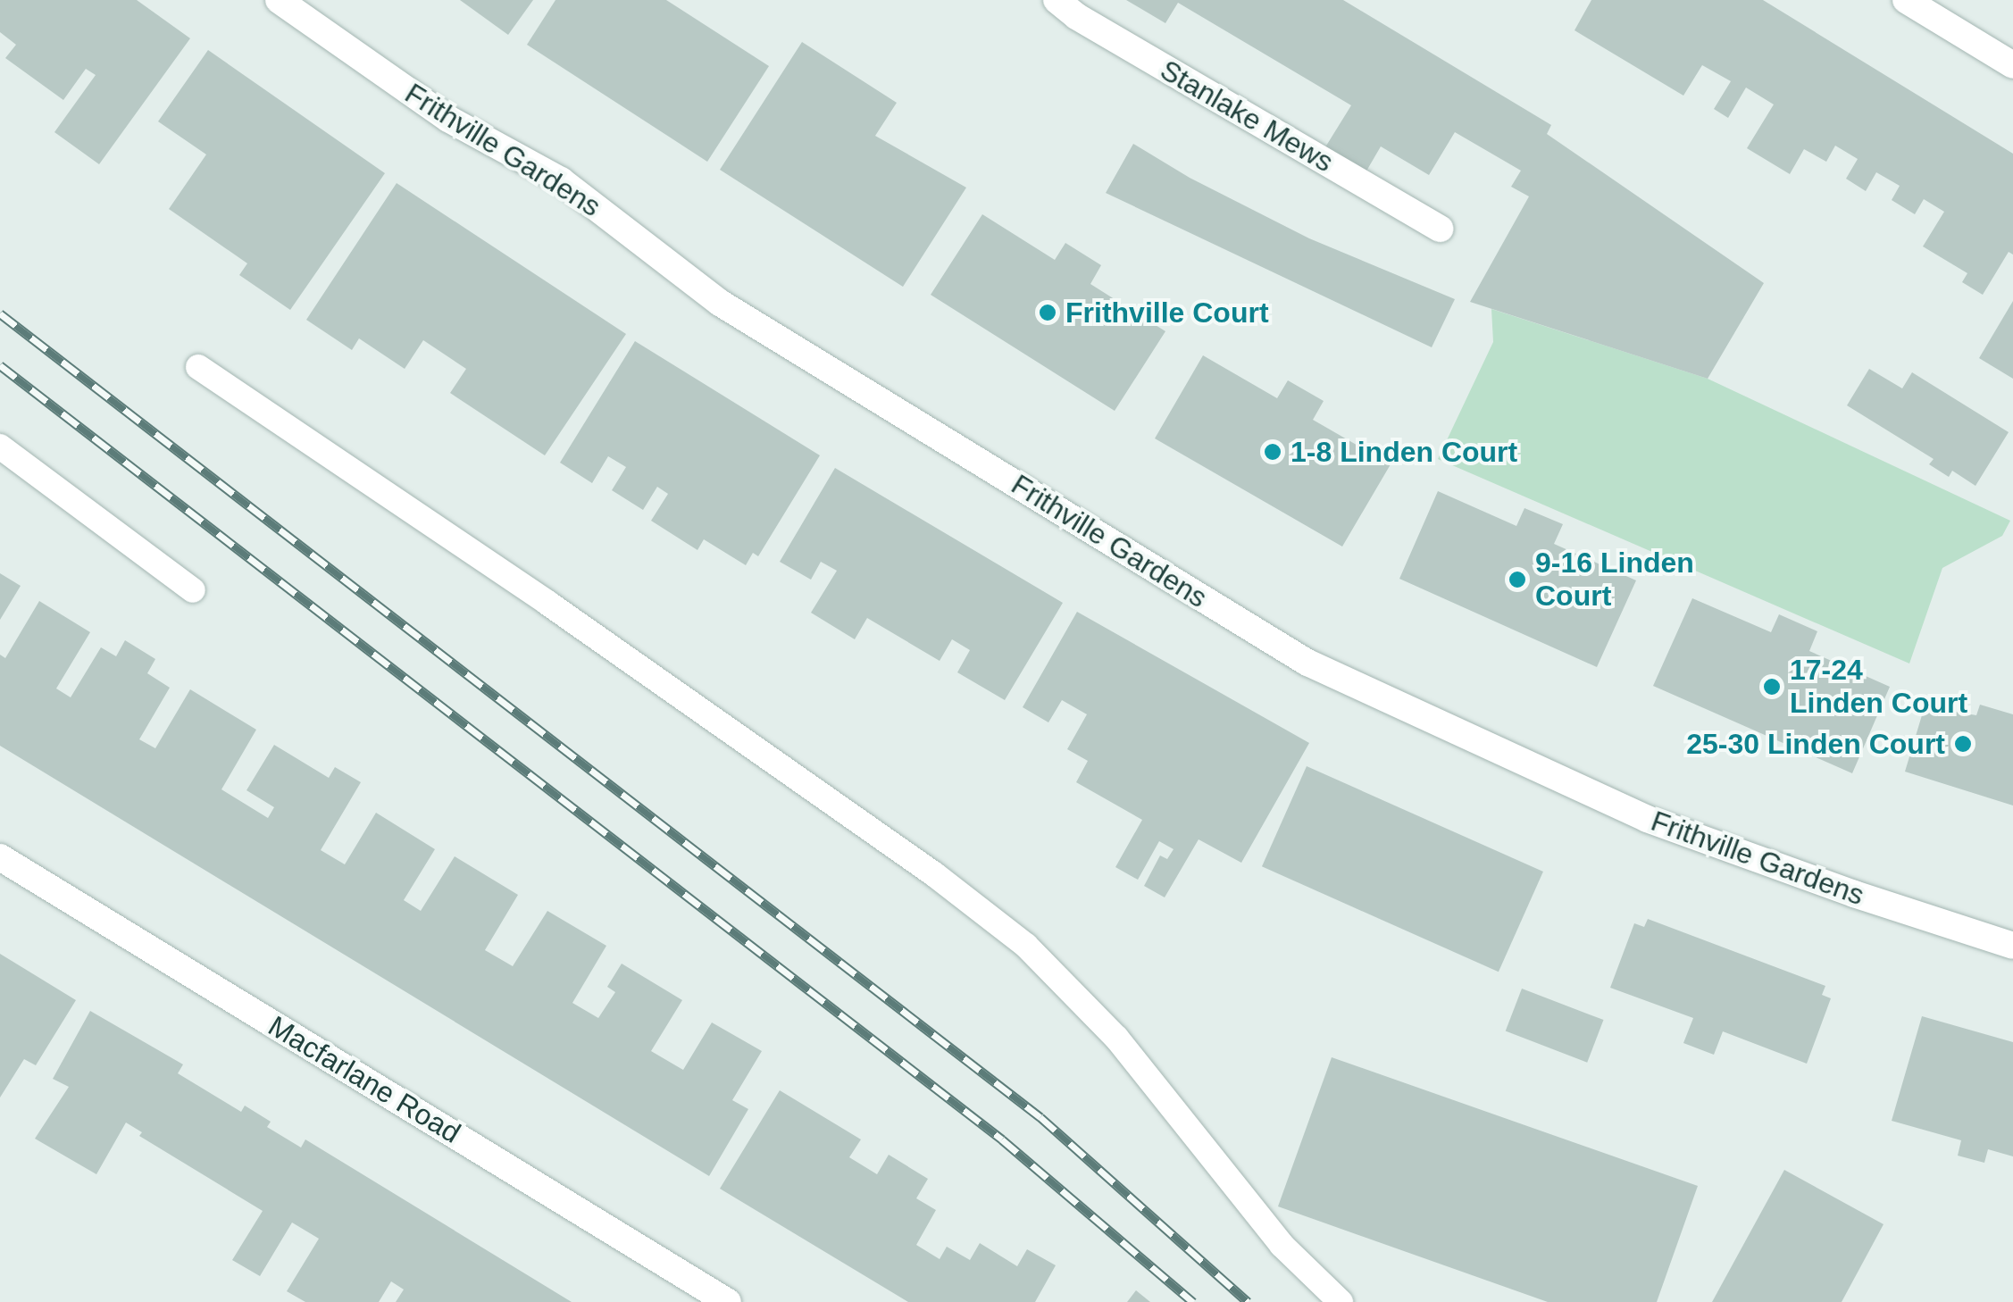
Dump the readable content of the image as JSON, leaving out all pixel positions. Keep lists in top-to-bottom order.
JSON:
{
  "streets": {
    "street": ["Stanlake Mews", "Frithville Gardens", "Macfarlane Road"]
  },
  "places": [
    "Frithville Court",
    "1-8 Linden Court",
    "9-16 Linden Court",
    "17-24 Linden Court",
    "25-30 Linden Court"
  ]
}
